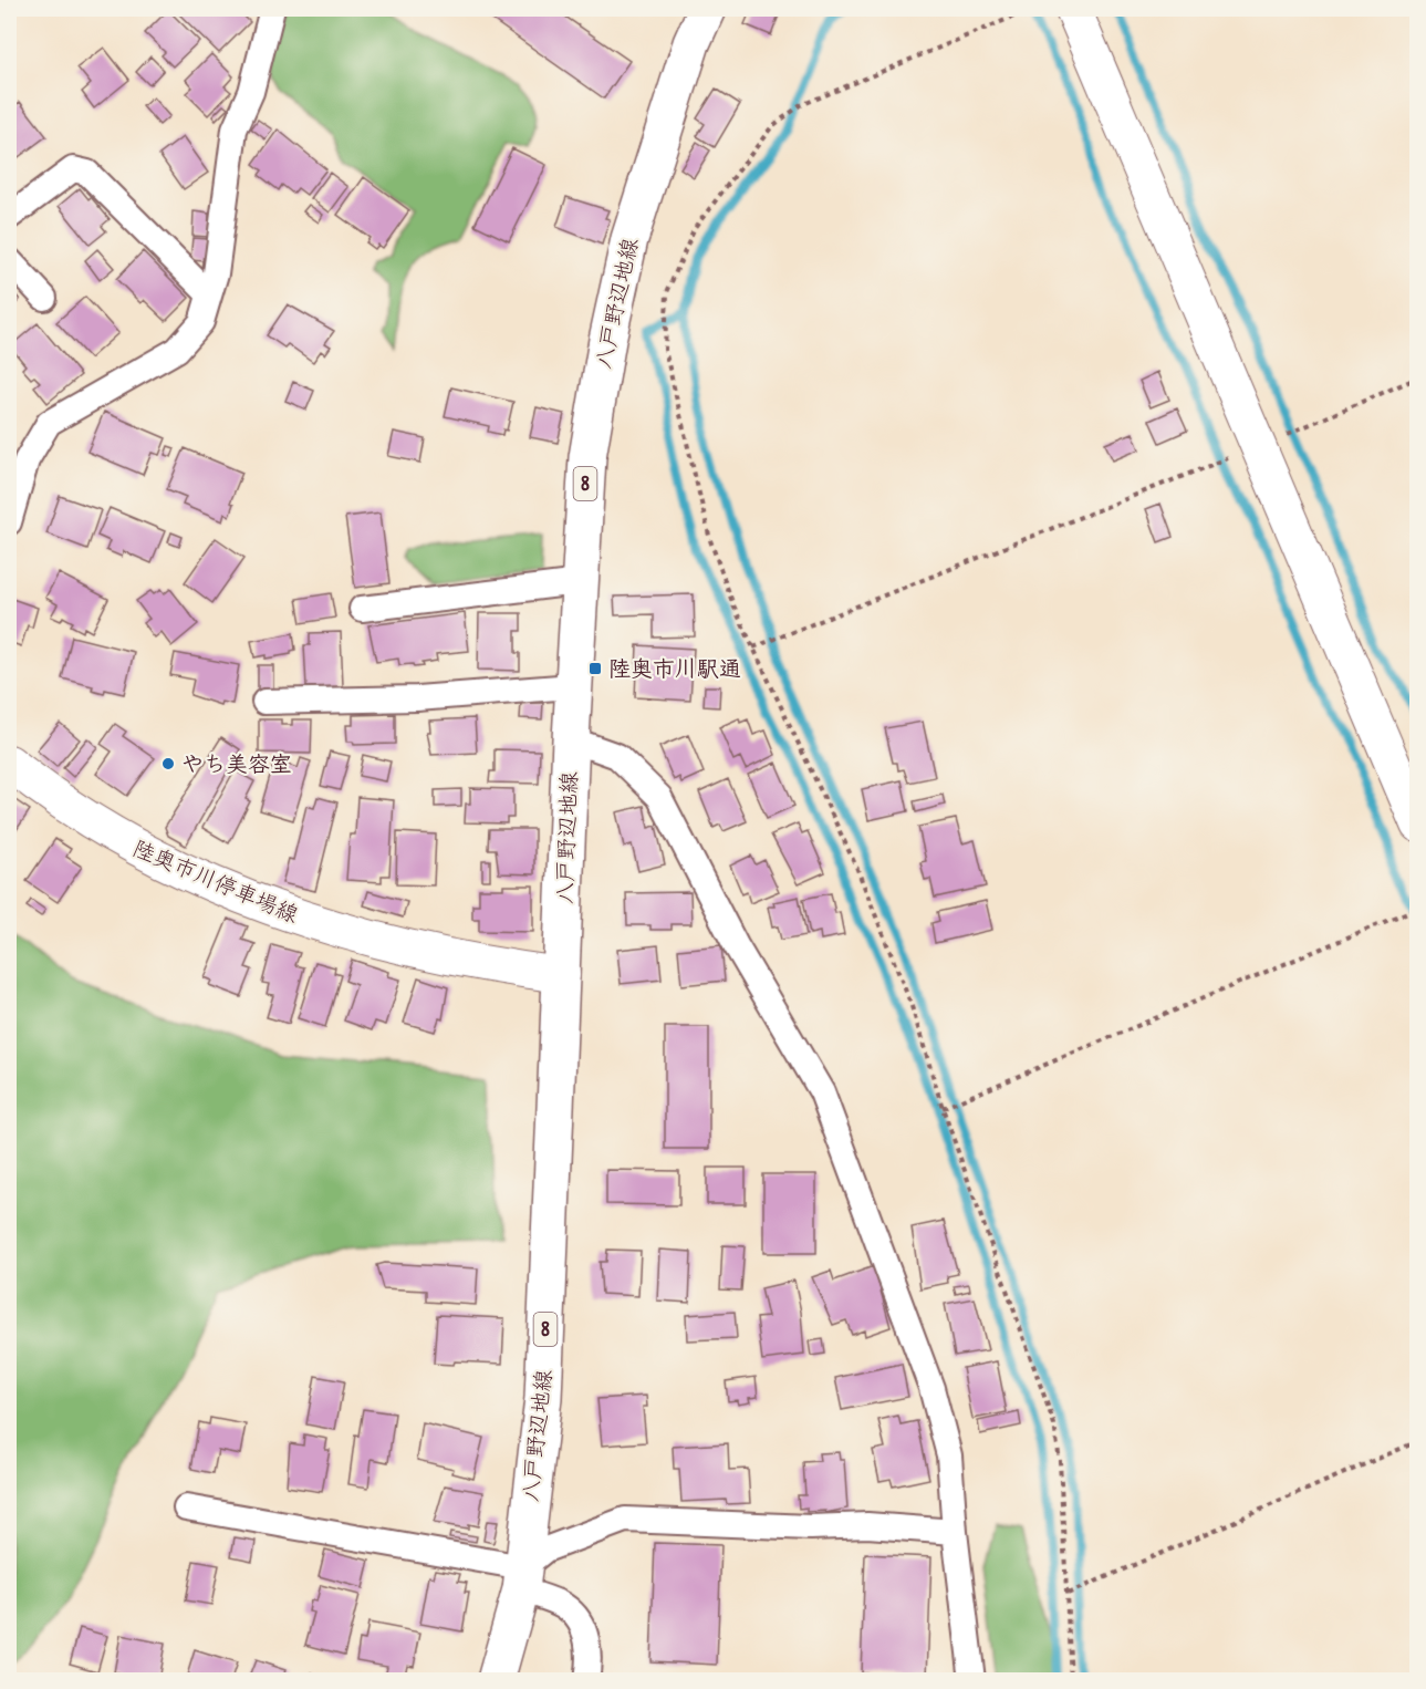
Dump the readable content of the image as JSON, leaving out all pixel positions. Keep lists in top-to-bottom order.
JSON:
{
  "streets": {
    "main road": ["八戸野辺地線", "8"],
    "street": ["陸奥市川停車場線"]
  },
  "crossings": [
    ["八戸野辺地線", "陸奥市川停車場線"]
  ],
  "places": {
    "transit": ["陸奥市川駅通"],
    "other": ["やち美容室"]
  }
}
